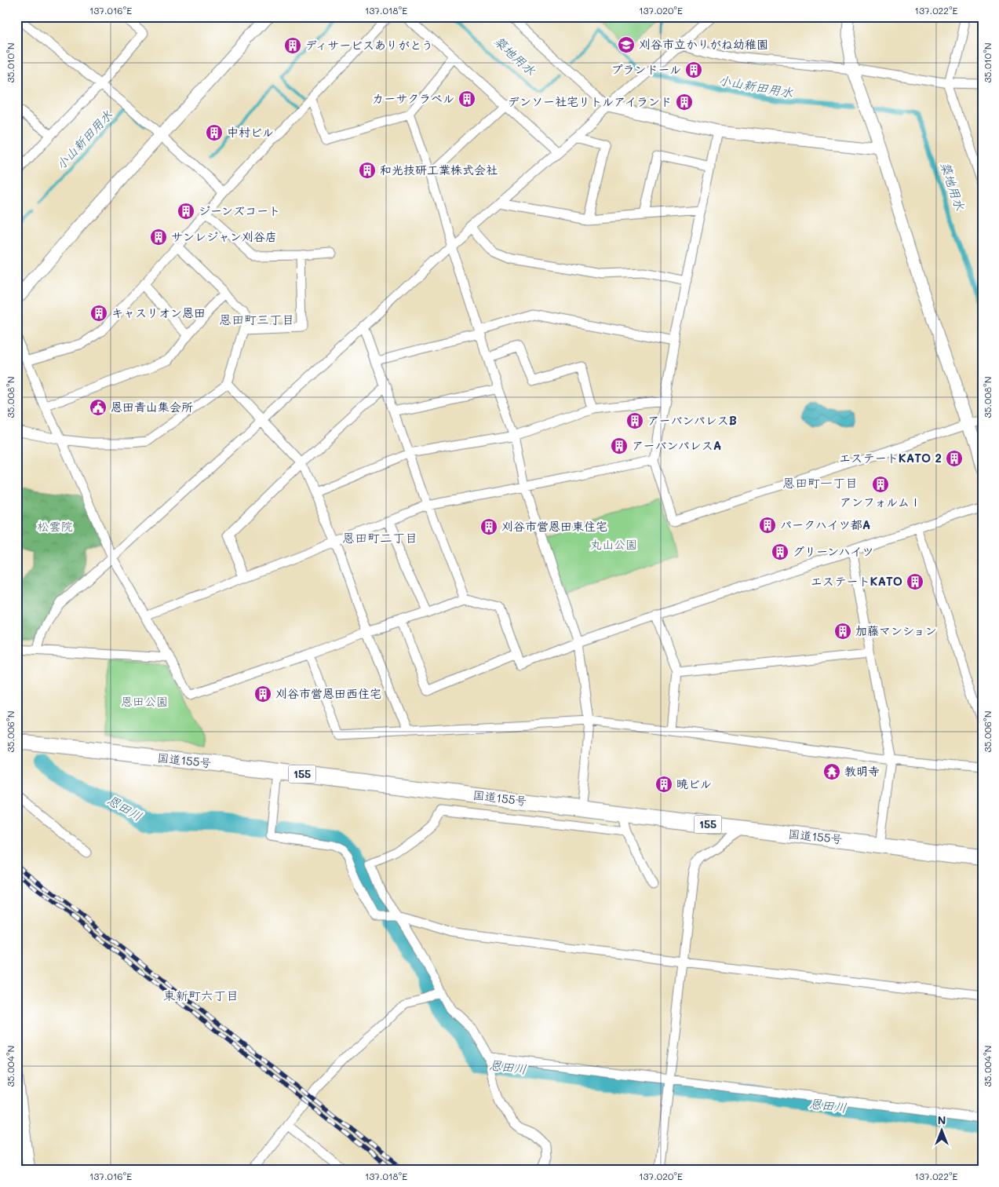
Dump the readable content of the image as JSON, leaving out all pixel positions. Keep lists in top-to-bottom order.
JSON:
{
  "streets": {
    "highway": ["国道155号", "155"]
  },
  "districts": [
    "恩田町三丁目",
    "恩田町一丁目",
    "恩田町二丁目",
    "東新町六丁目"
  ],
  "water": ["築地用水", "小山新田用水", "恩田川"],
  "parks": ["松雲院", "丸山公園", "恩田公園"],
  "places": {
    "school or university": ["刈谷市立かりがね幼稚園"],
    "building": [
      "ディサービスありがとう",
      "プランドール",
      "カーサクラベル",
      "デンソー社宅リトルアイランド",
      "中村ビル",
      "和光技研工業株式会社",
      "ジーンズコート",
      "サンレジャン刈谷店",
      "キャスリオン恩田",
      "アーバンパレスB",
      "アーバンパレスA",
      "エステートKATO 2",
      "アンフォルムⅠ",
      "パークハイツ都A",
      "刈谷市営恩田東住宅",
      "グリーンハイツ",
      "エステートKATO",
      "加藤マンション",
      "刈谷市営恩田西住宅",
      "暁ビル"
    ],
    "public building": ["恩田青山集会所"],
    "temple": ["教明寺"]
  },
  "north": "top",
  "coordinates": [
    "137.016°E",
    "137.018°E",
    "137.020°E",
    "137.022°E",
    "35.010°N",
    "35.008°N",
    "35.006°N",
    "35.004°N"
  ]
}
